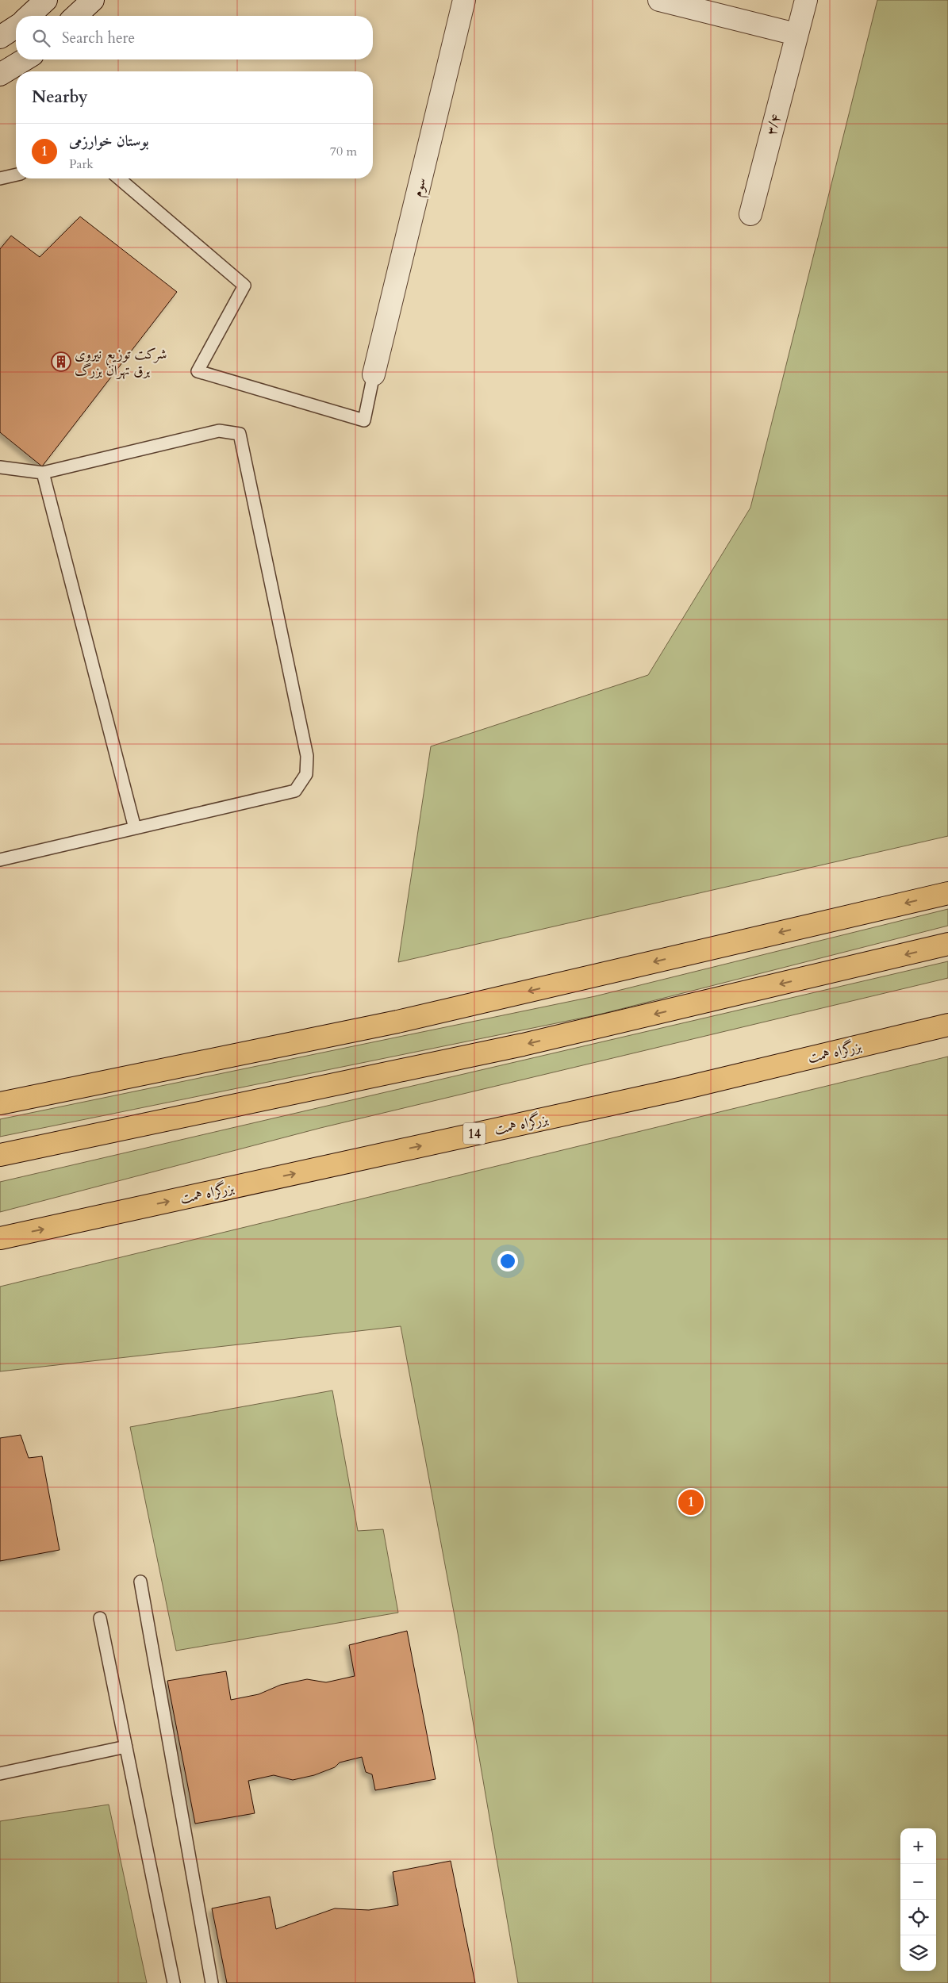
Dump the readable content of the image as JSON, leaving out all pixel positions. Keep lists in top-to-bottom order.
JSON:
{
  "streets": {
    "highway": ["بزرگراه همت", "14"],
    "street": ["۳/۴", "سوم"]
  },
  "places": {
    "building": ["شرکت توزیع نیروی برق تهران بزرگ"]
  },
  "page": {
    "search": "Search here",
    "heading": "Nearby",
    "list": [
      {
        "mark": "1",
        "name": "بوستان خوارزمی",
        "note": "Park",
        "value": "70 m"
      }
    ],
    "pins": "1",
    "map_buttons": ["+", "−"]
  }
}
